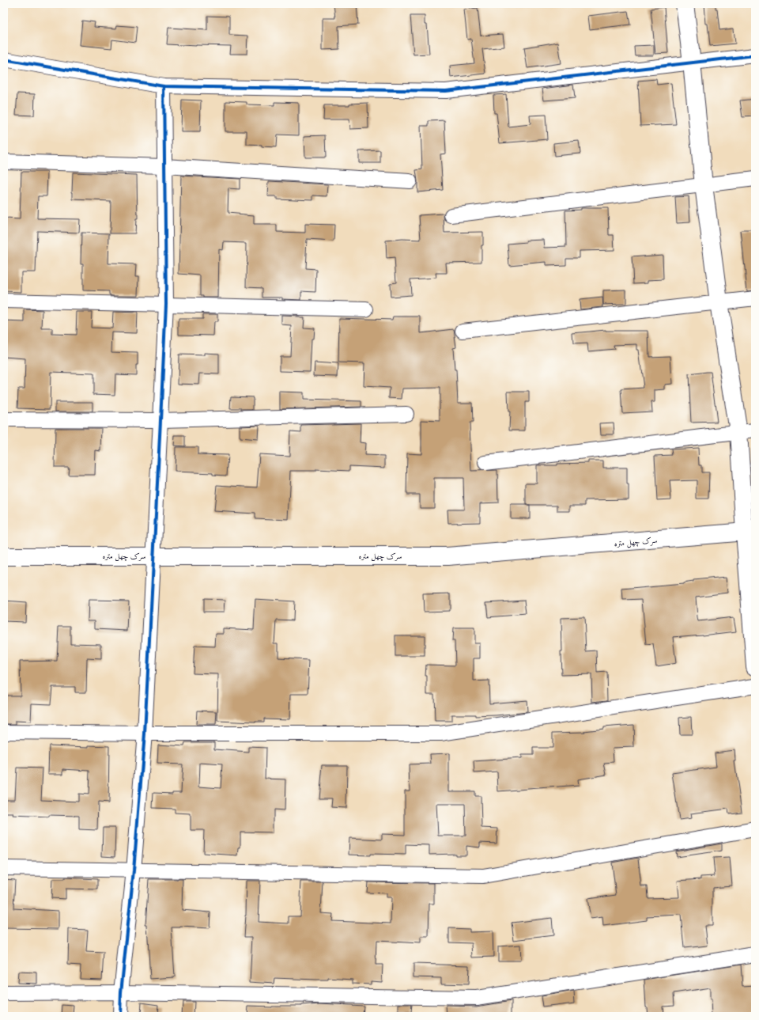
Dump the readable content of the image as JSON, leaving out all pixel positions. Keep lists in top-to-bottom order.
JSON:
{
  "streets": {
    "street": ["سرک چهل متره"]
  }
}
